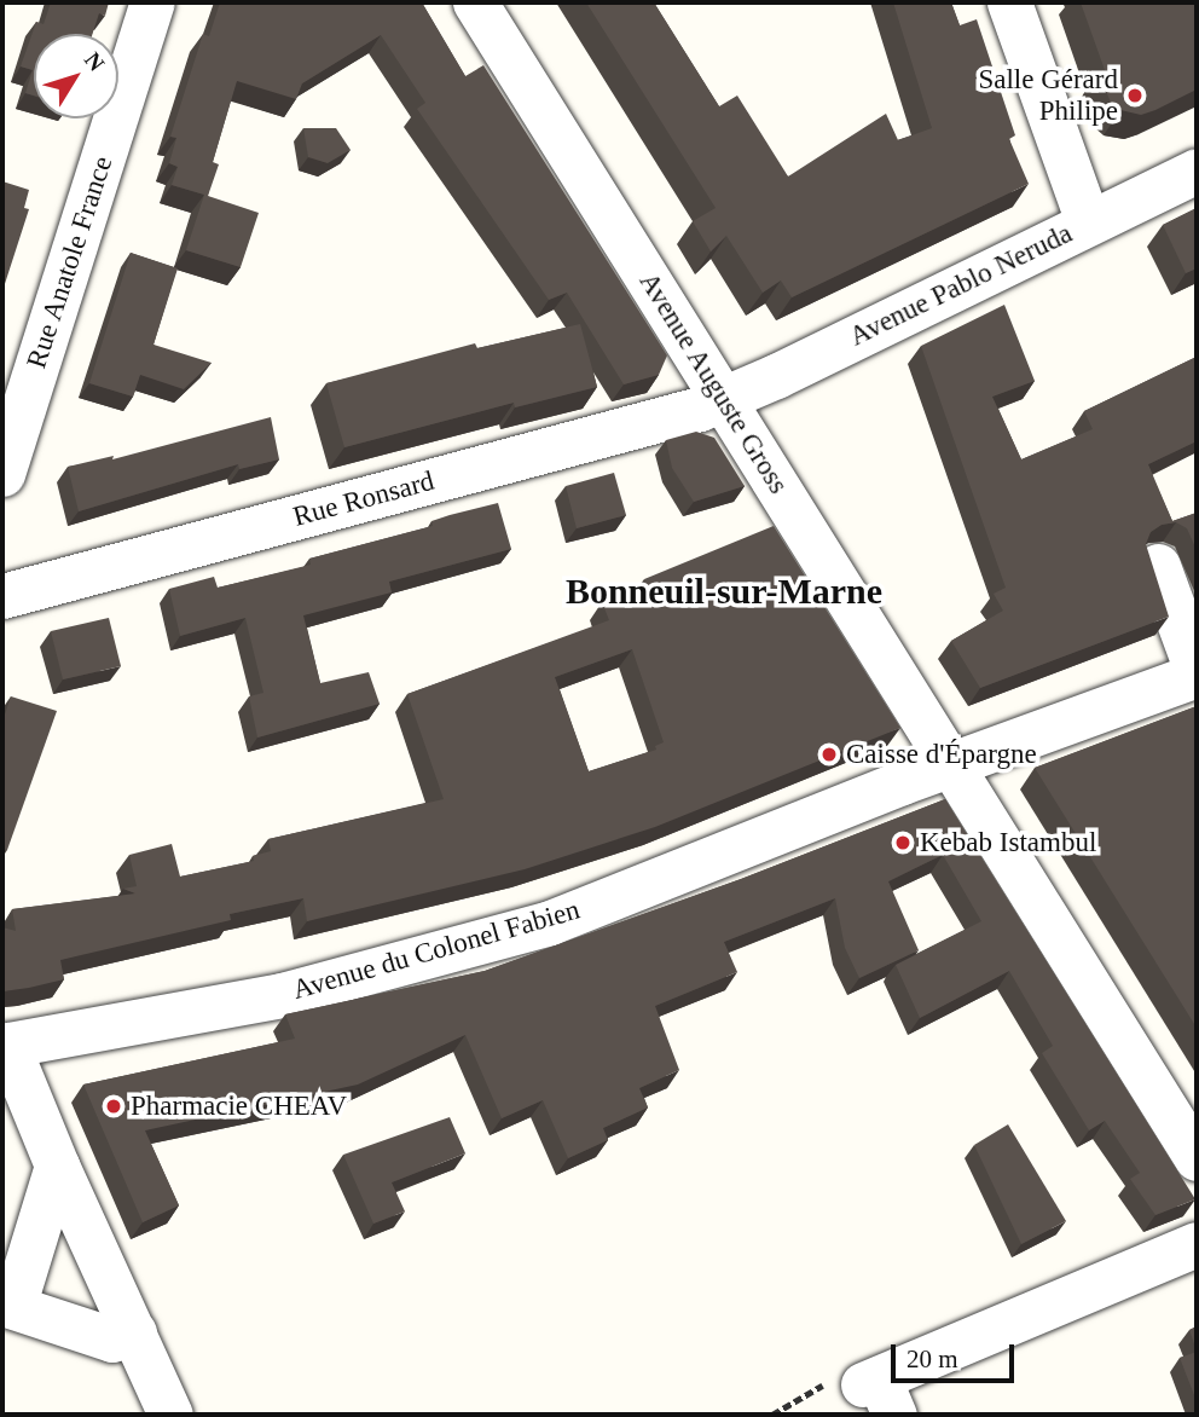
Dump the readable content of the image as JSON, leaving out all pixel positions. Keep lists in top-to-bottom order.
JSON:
{
  "streets": {
    "street": [
      "Rue Anatole France",
      "Avenue Pablo Neruda",
      "Avenue Auguste Gross",
      "Rue Ronsard",
      "Avenue du Colonel Fabien"
    ]
  },
  "crossings": [
    ["Avenue Pablo Neruda", "Avenue Auguste Gross"],
    ["Avenue Pablo Neruda", "Rue Ronsard"],
    ["Avenue Auguste Gross", "Rue Ronsard"],
    ["Avenue Auguste Gross", "Avenue du Colonel Fabien"]
  ],
  "districts": ["Bonneuil-sur-Marne"],
  "places": [
    "Salle Gérard Philipe",
    "Caisse d'Épargne",
    "Kebab Istambul",
    "Pharmacie CHEAV"
  ],
  "scale_bar": "20 m",
  "north": "top right"
}
